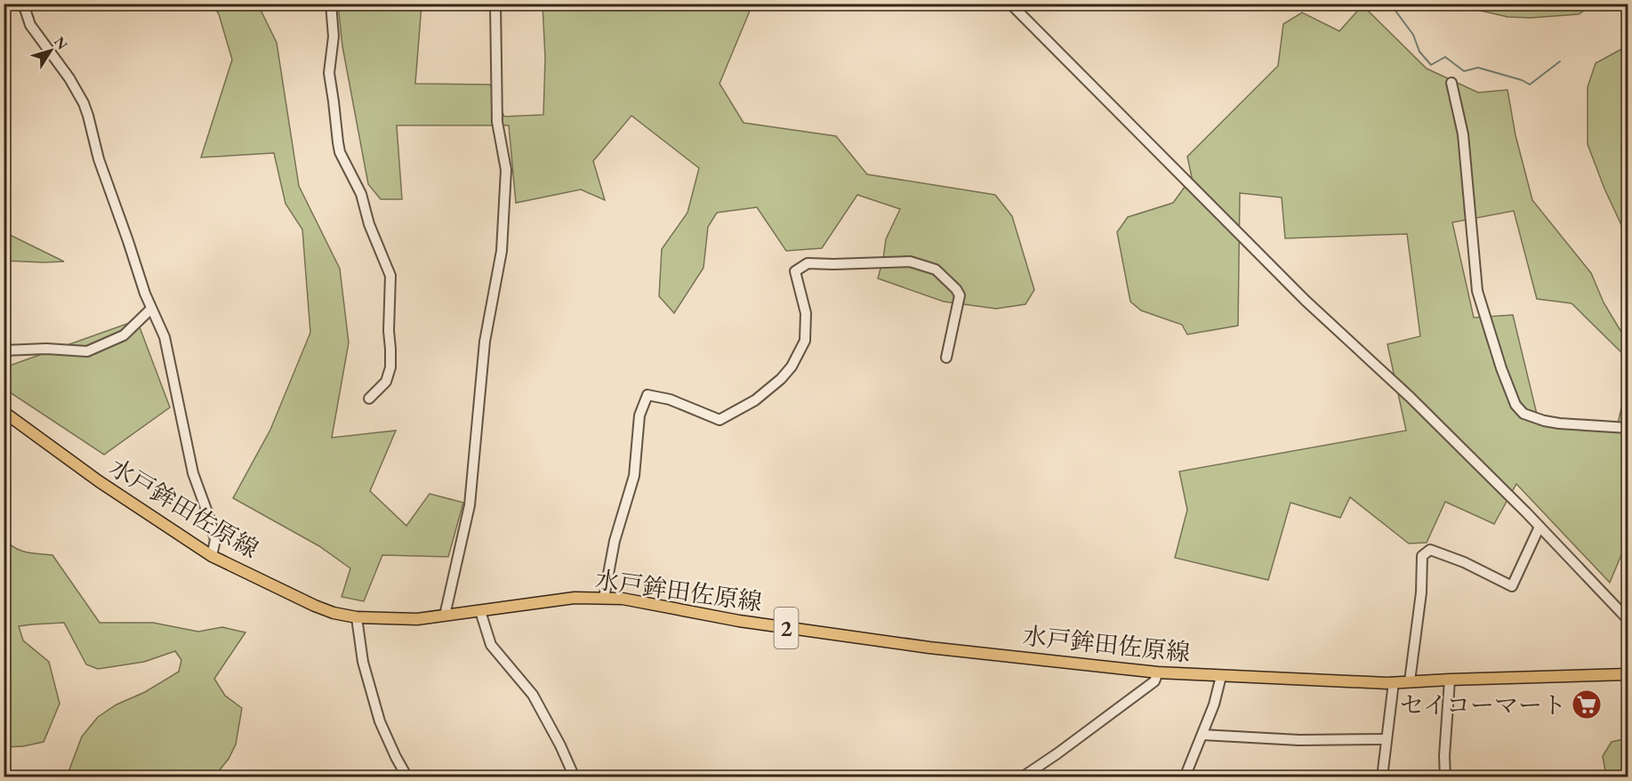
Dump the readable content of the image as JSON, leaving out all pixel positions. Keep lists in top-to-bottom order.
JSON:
{
  "streets": {
    "main road": ["水戸鉾田佐原線", "2"]
  },
  "places": {
    "supermarket": ["セイコーマート"]
  },
  "north": "top right"
}
